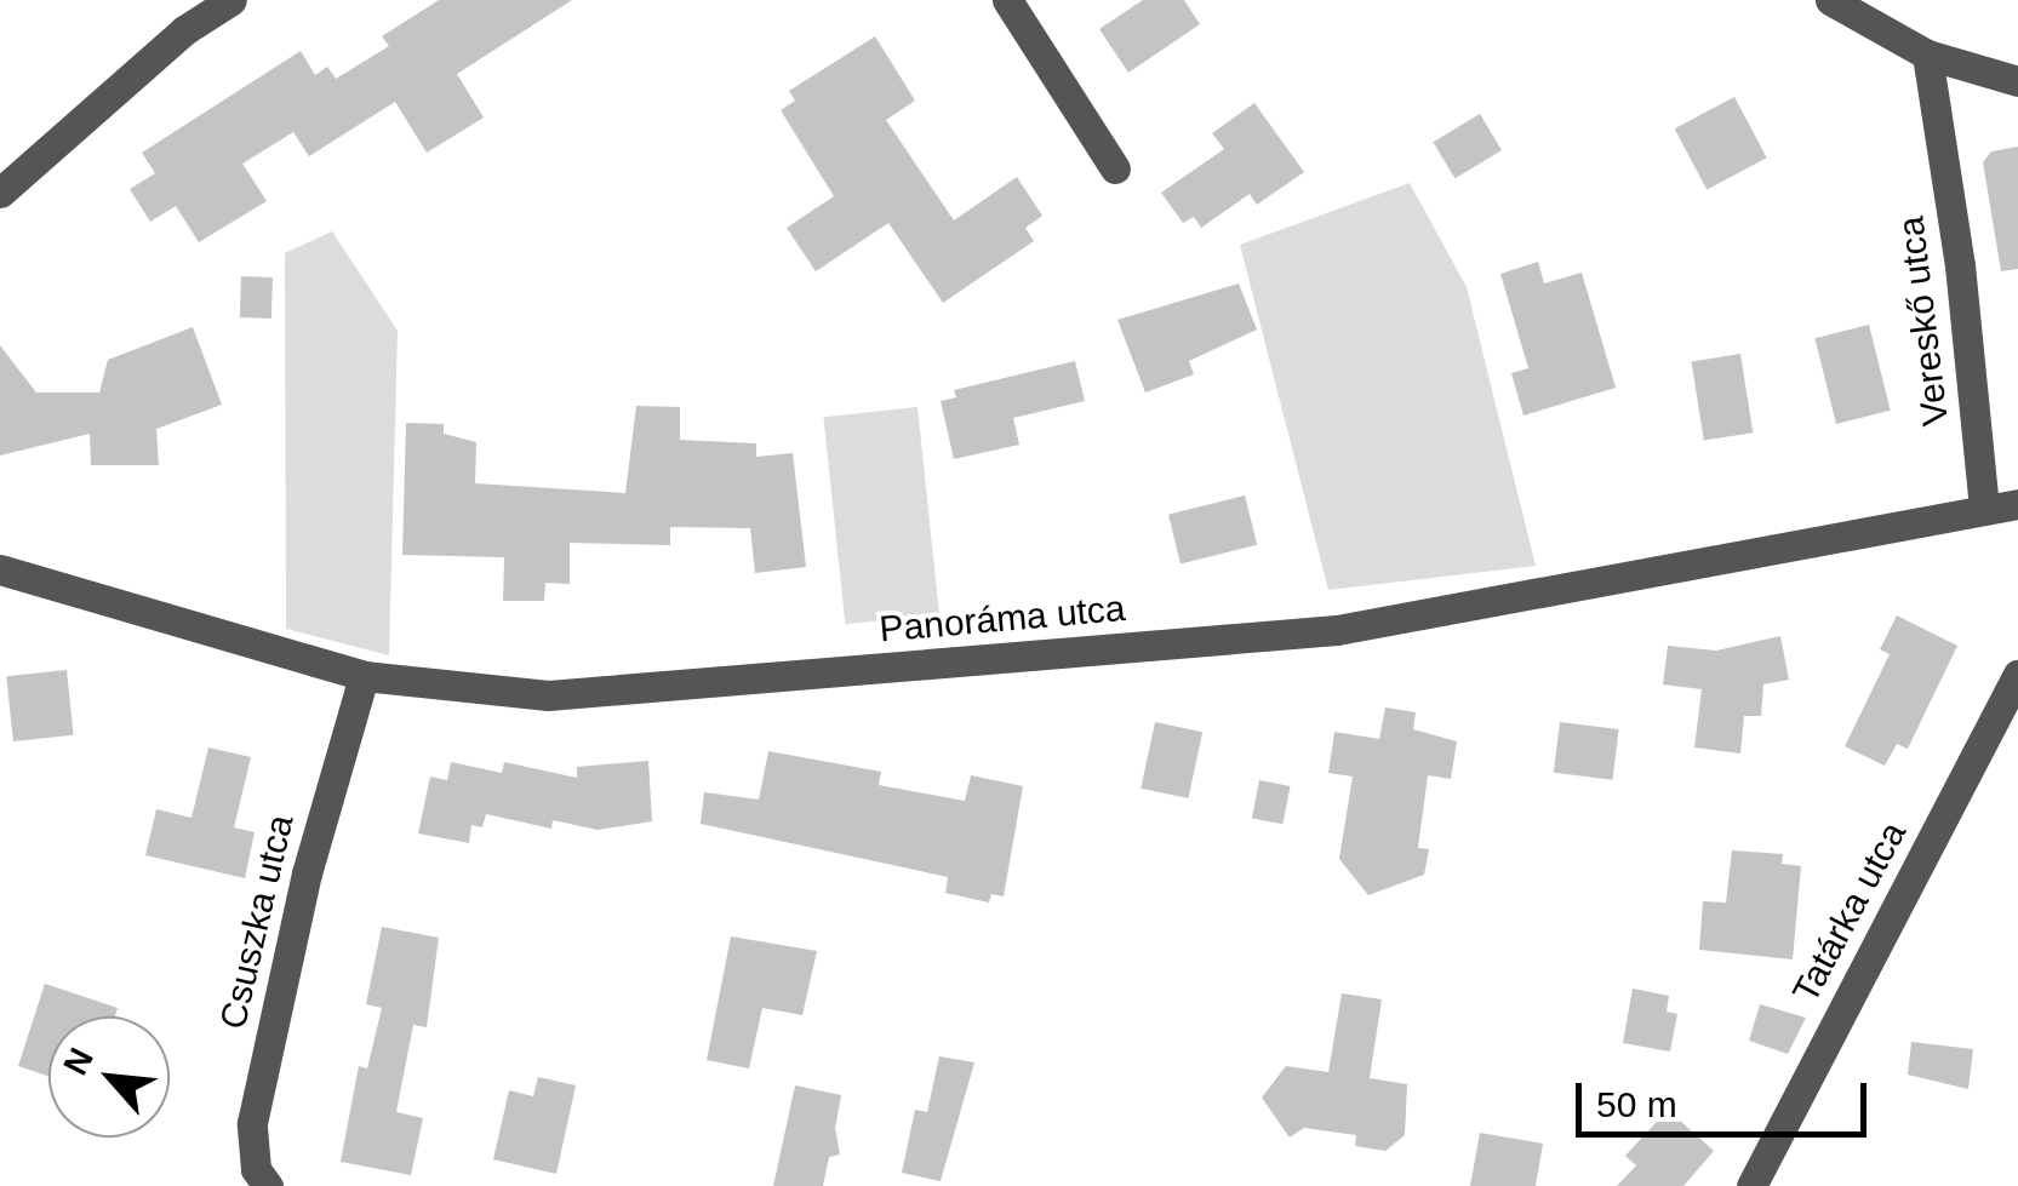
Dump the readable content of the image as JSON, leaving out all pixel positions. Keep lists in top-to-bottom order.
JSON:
{
  "streets": {
    "street": [
      "Vereskő utca",
      "Panoráma utca",
      "Tatárka utca",
      "Csuszka utca"
    ]
  },
  "crossings": [
    ["Vereskő utca", "Panoráma utca"],
    ["Panoráma utca", "Csuszka utca"]
  ],
  "scale_bar": "50 m",
  "north": "top left"
}
